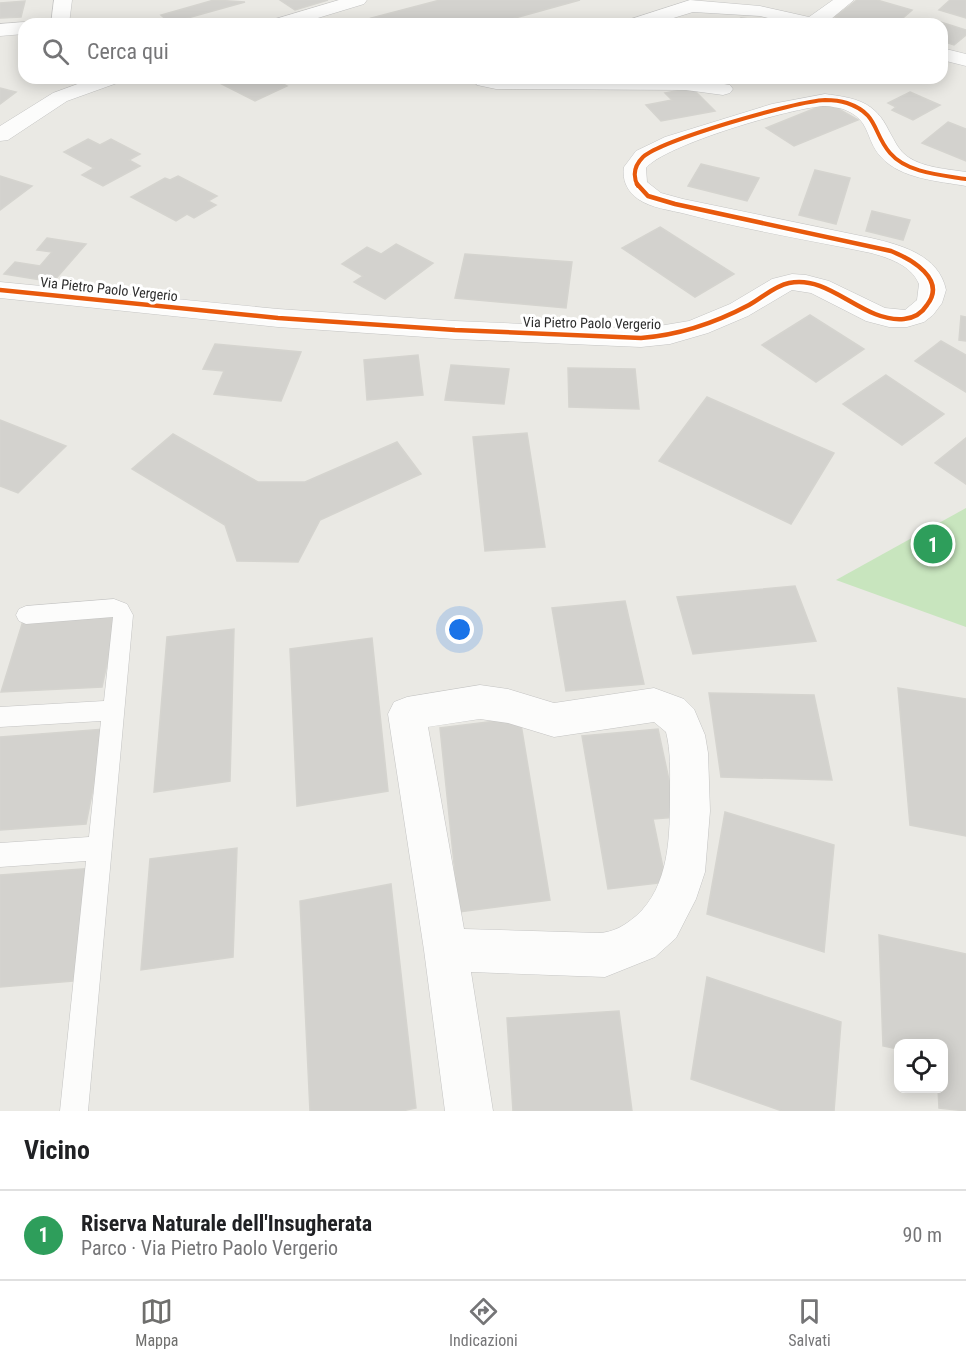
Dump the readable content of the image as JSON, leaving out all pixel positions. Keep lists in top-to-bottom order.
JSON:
{
  "streets": {
    "street": ["Via Pietro Paolo Vergerio"]
  },
  "page": {
    "search": "Cerca qui",
    "pins": "1",
    "heading": "Vicino",
    "list": [
      {
        "mark": "1",
        "name": "Riserva Naturale dell'Insugherata",
        "note": "Parco · Via Pietro Paolo Vergerio",
        "value": "90 m"
      }
    ],
    "nav": ["Mappa", "Indicazioni", "Salvati"]
  }
}
